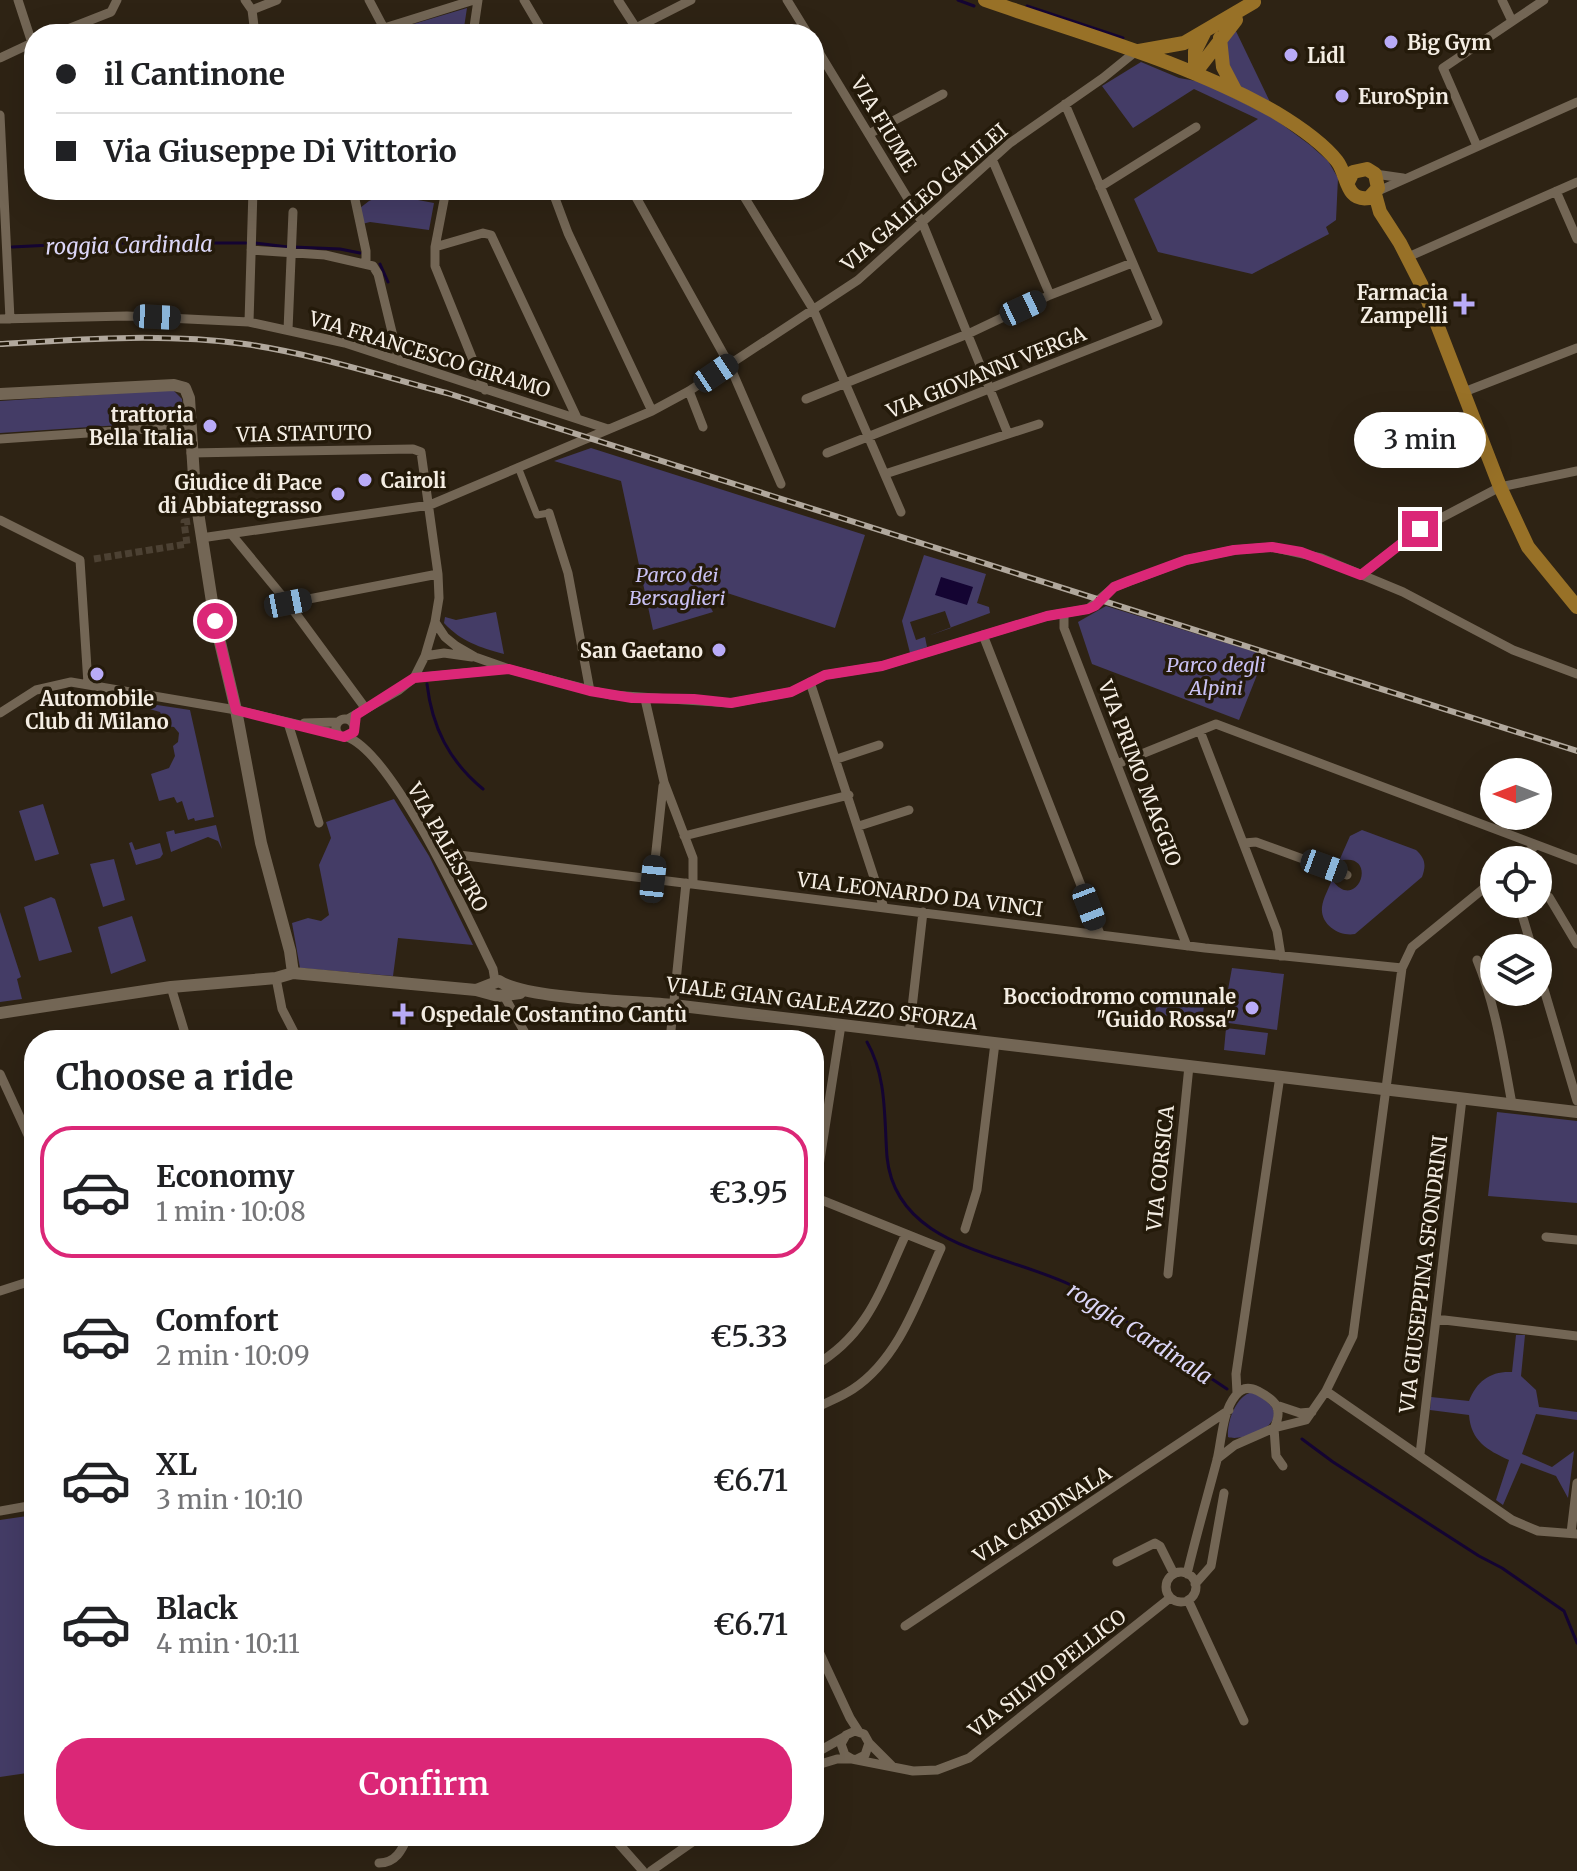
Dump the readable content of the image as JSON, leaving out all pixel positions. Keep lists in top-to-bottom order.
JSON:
{
  "streets": {
    "street": [
      "VIA FIUME",
      "VIA GALILEO GALILEI",
      "VIA FRANCESCO GIRAMO",
      "VIA GIOVANNI VERGA",
      "VIA STATUTO",
      "VIA PRIMO MAGGIO",
      "VIA PALESTRO",
      "VIA LEONARDO DA VINCI",
      "VIALE GIAN GALEAZZO SFORZA",
      "VIA CORSICA",
      "VIA GIUSEPPINA SFONDRINI",
      "VIA CARDINALA",
      "VIA SILVIO PELLICO"
    ]
  },
  "crossings": [
    ["VIA FIUME", "VIA GALILEO GALILEI"],
    ["VIA FIUME", "VIA GIOVANNI VERGA"],
    ["VIA GALILEO GALILEI", "VIA FRANCESCO GIRAMO"],
    ["VIA GALILEO GALILEI", "VIA STATUTO"],
    ["VIA PRIMO MAGGIO", "VIA LEONARDO DA VINCI"],
    ["VIA PALESTRO", "VIA LEONARDO DA VINCI"],
    ["VIA PALESTRO", "VIALE GIAN GALEAZZO SFORZA"],
    ["VIALE GIAN GALEAZZO SFORZA", "VIA CORSICA"],
    ["VIALE GIAN GALEAZZO SFORZA", "VIA GIUSEPPINA SFONDRINI"]
  ],
  "water": ["roggia Cardinala"],
  "parks": ["Parco dei Bersaglieri", "Parco degli Alpini"],
  "places": {
    "other": [
      "Big Gym",
      "Lidl",
      "EuroSpin",
      "trattoria Bella Italia",
      "Cairoli",
      "Giudice di Pace di Abbiategrasso",
      "San Gaetano",
      "Automobile Club di Milano",
      "Bocciodromo comunale \"Guido Rossa\""
    ],
    "health": ["Farmacia Zampelli", "Ospedale Costantino Cantù"]
  },
  "north": "left",
  "page": {
    "banner": ["il Cantinone", "Via Giuseppe Di Vittorio"],
    "bubble": "3 min",
    "heading": "Choose a ride",
    "list": [
      {
        "name": "Economy",
        "note": "1 min · 10:08",
        "value": "€3.95"
      },
      {
        "name": "Comfort",
        "note": "2 min · 10:09",
        "value": "€5.33"
      },
      {
        "name": "XL",
        "note": "3 min · 10:10",
        "value": "€6.71"
      },
      {
        "name": "Black",
        "note": "4 min · 10:11",
        "value": "€6.71"
      }
    ],
    "buttons": "Confirm"
  }
}
